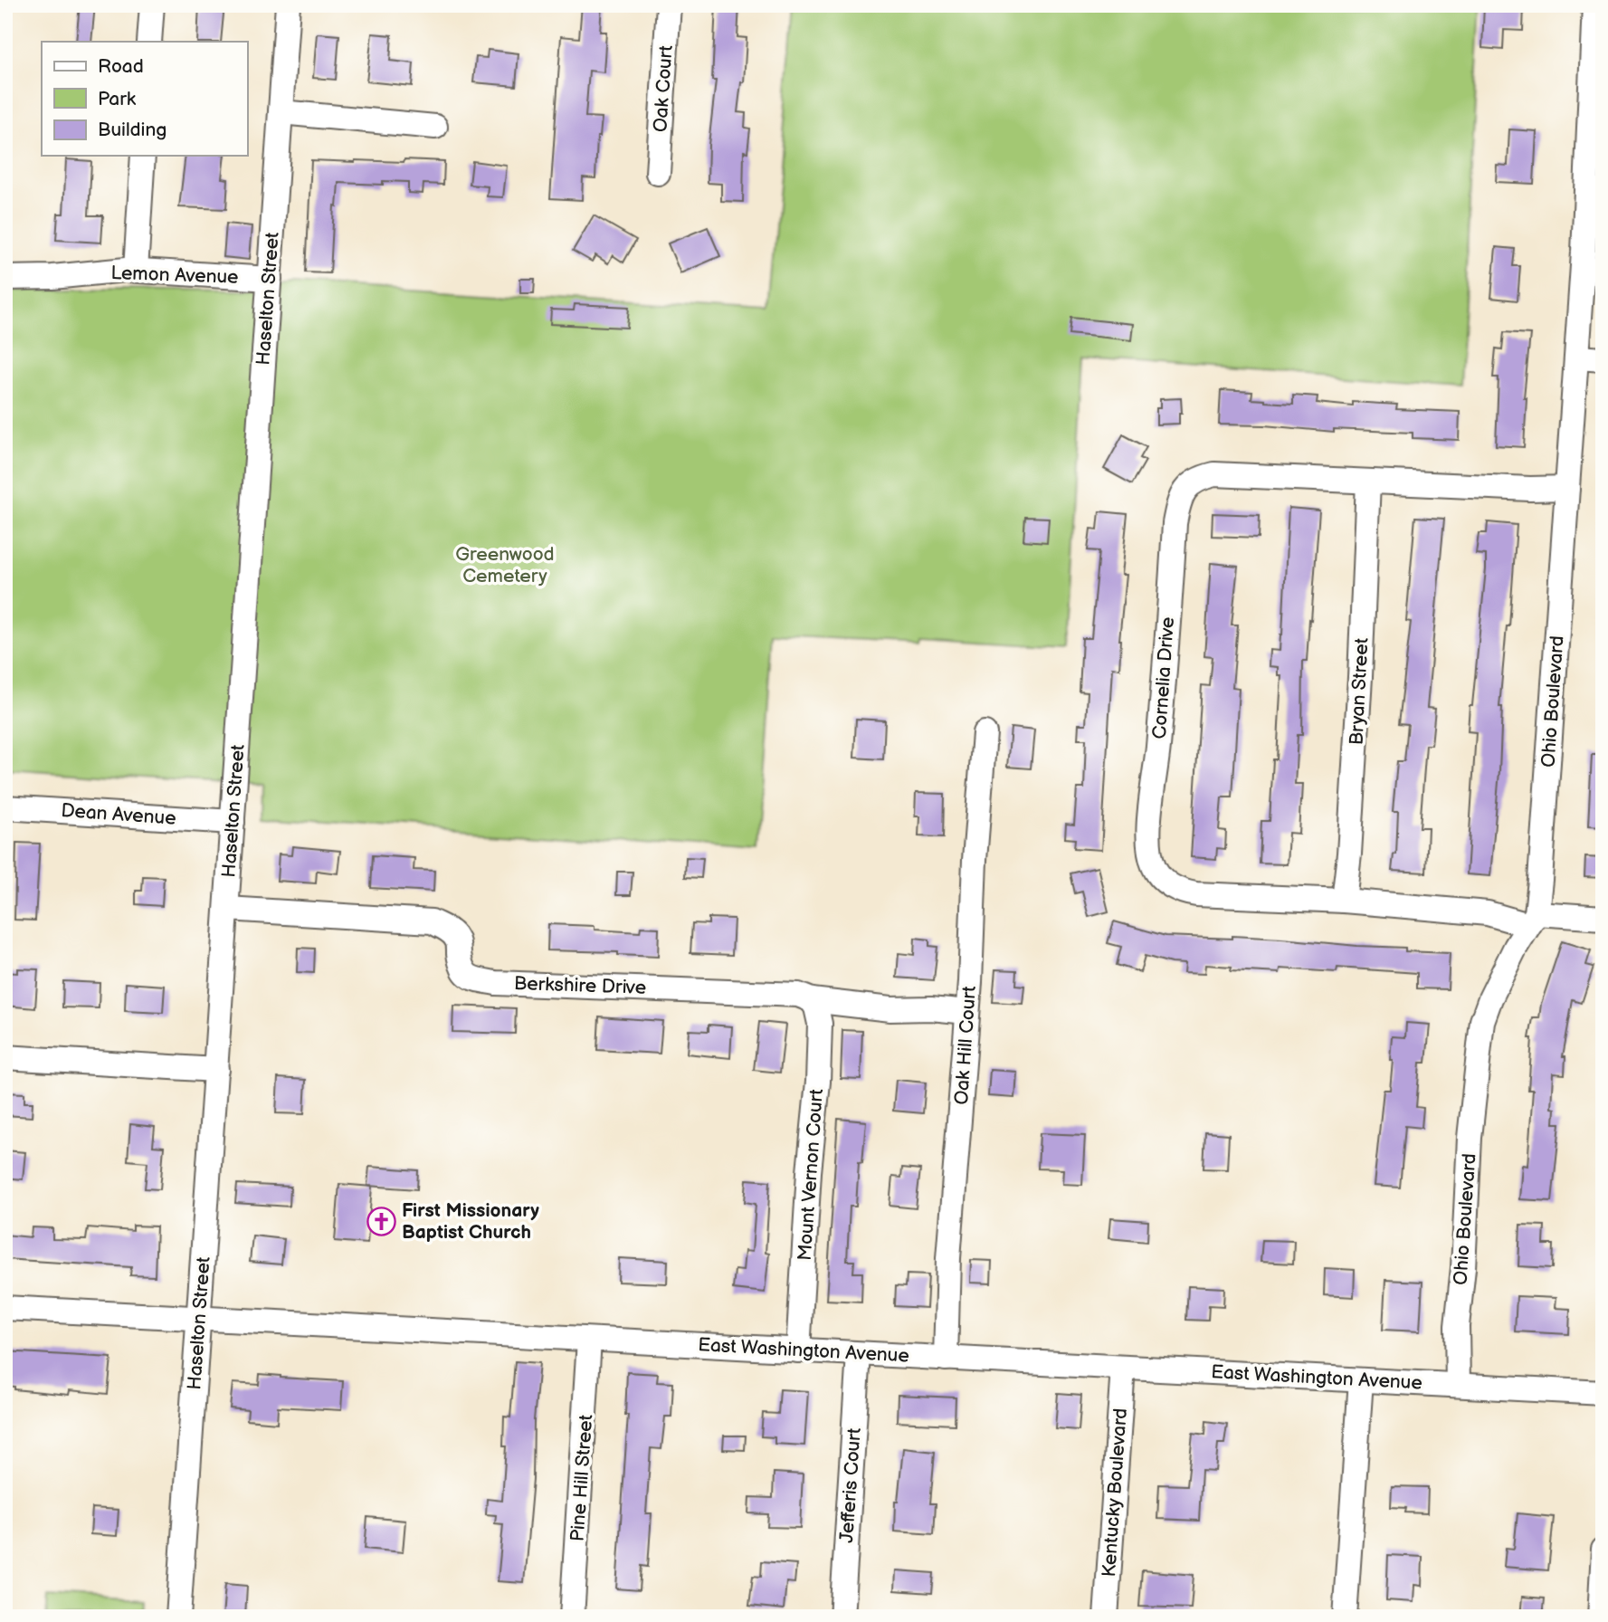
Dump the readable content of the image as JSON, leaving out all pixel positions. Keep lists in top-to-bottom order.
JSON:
{
  "streets": {
    "street": [
      "Oak Court",
      "Lemon Avenue",
      "Haselton Street",
      "Cornelia Drive",
      "Bryan Street",
      "Ohio Boulevard",
      "Dean Avenue",
      "Berkshire Drive",
      "Oak Hill Court",
      "Mount Vernon Court",
      "East Washington Avenue",
      "Pine Hill Street",
      "Jefferis Court",
      "Kentucky Boulevard"
    ]
  },
  "crossings": [
    ["Lemon Avenue", "Haselton Street"],
    ["Haselton Street", "Dean Avenue"],
    ["Haselton Street", "Berkshire Drive"],
    ["Haselton Street", "East Washington Avenue"],
    ["Cornelia Drive", "Bryan Street"],
    ["Cornelia Drive", "Ohio Boulevard"],
    ["Ohio Boulevard", "East Washington Avenue"],
    ["Berkshire Drive", "Oak Hill Court"],
    ["Berkshire Drive", "Mount Vernon Court"],
    ["Oak Hill Court", "East Washington Avenue"],
    ["Mount Vernon Court", "East Washington Avenue"],
    ["East Washington Avenue", "Pine Hill Street"],
    ["East Washington Avenue", "Jefferis Court"],
    ["East Washington Avenue", "Kentucky Boulevard"]
  ],
  "parks": ["Greenwood Cemetery"],
  "places": {
    "church": ["First Missionary Baptist Church"]
  },
  "legend": ["Road", "Park", "Building"]
}
